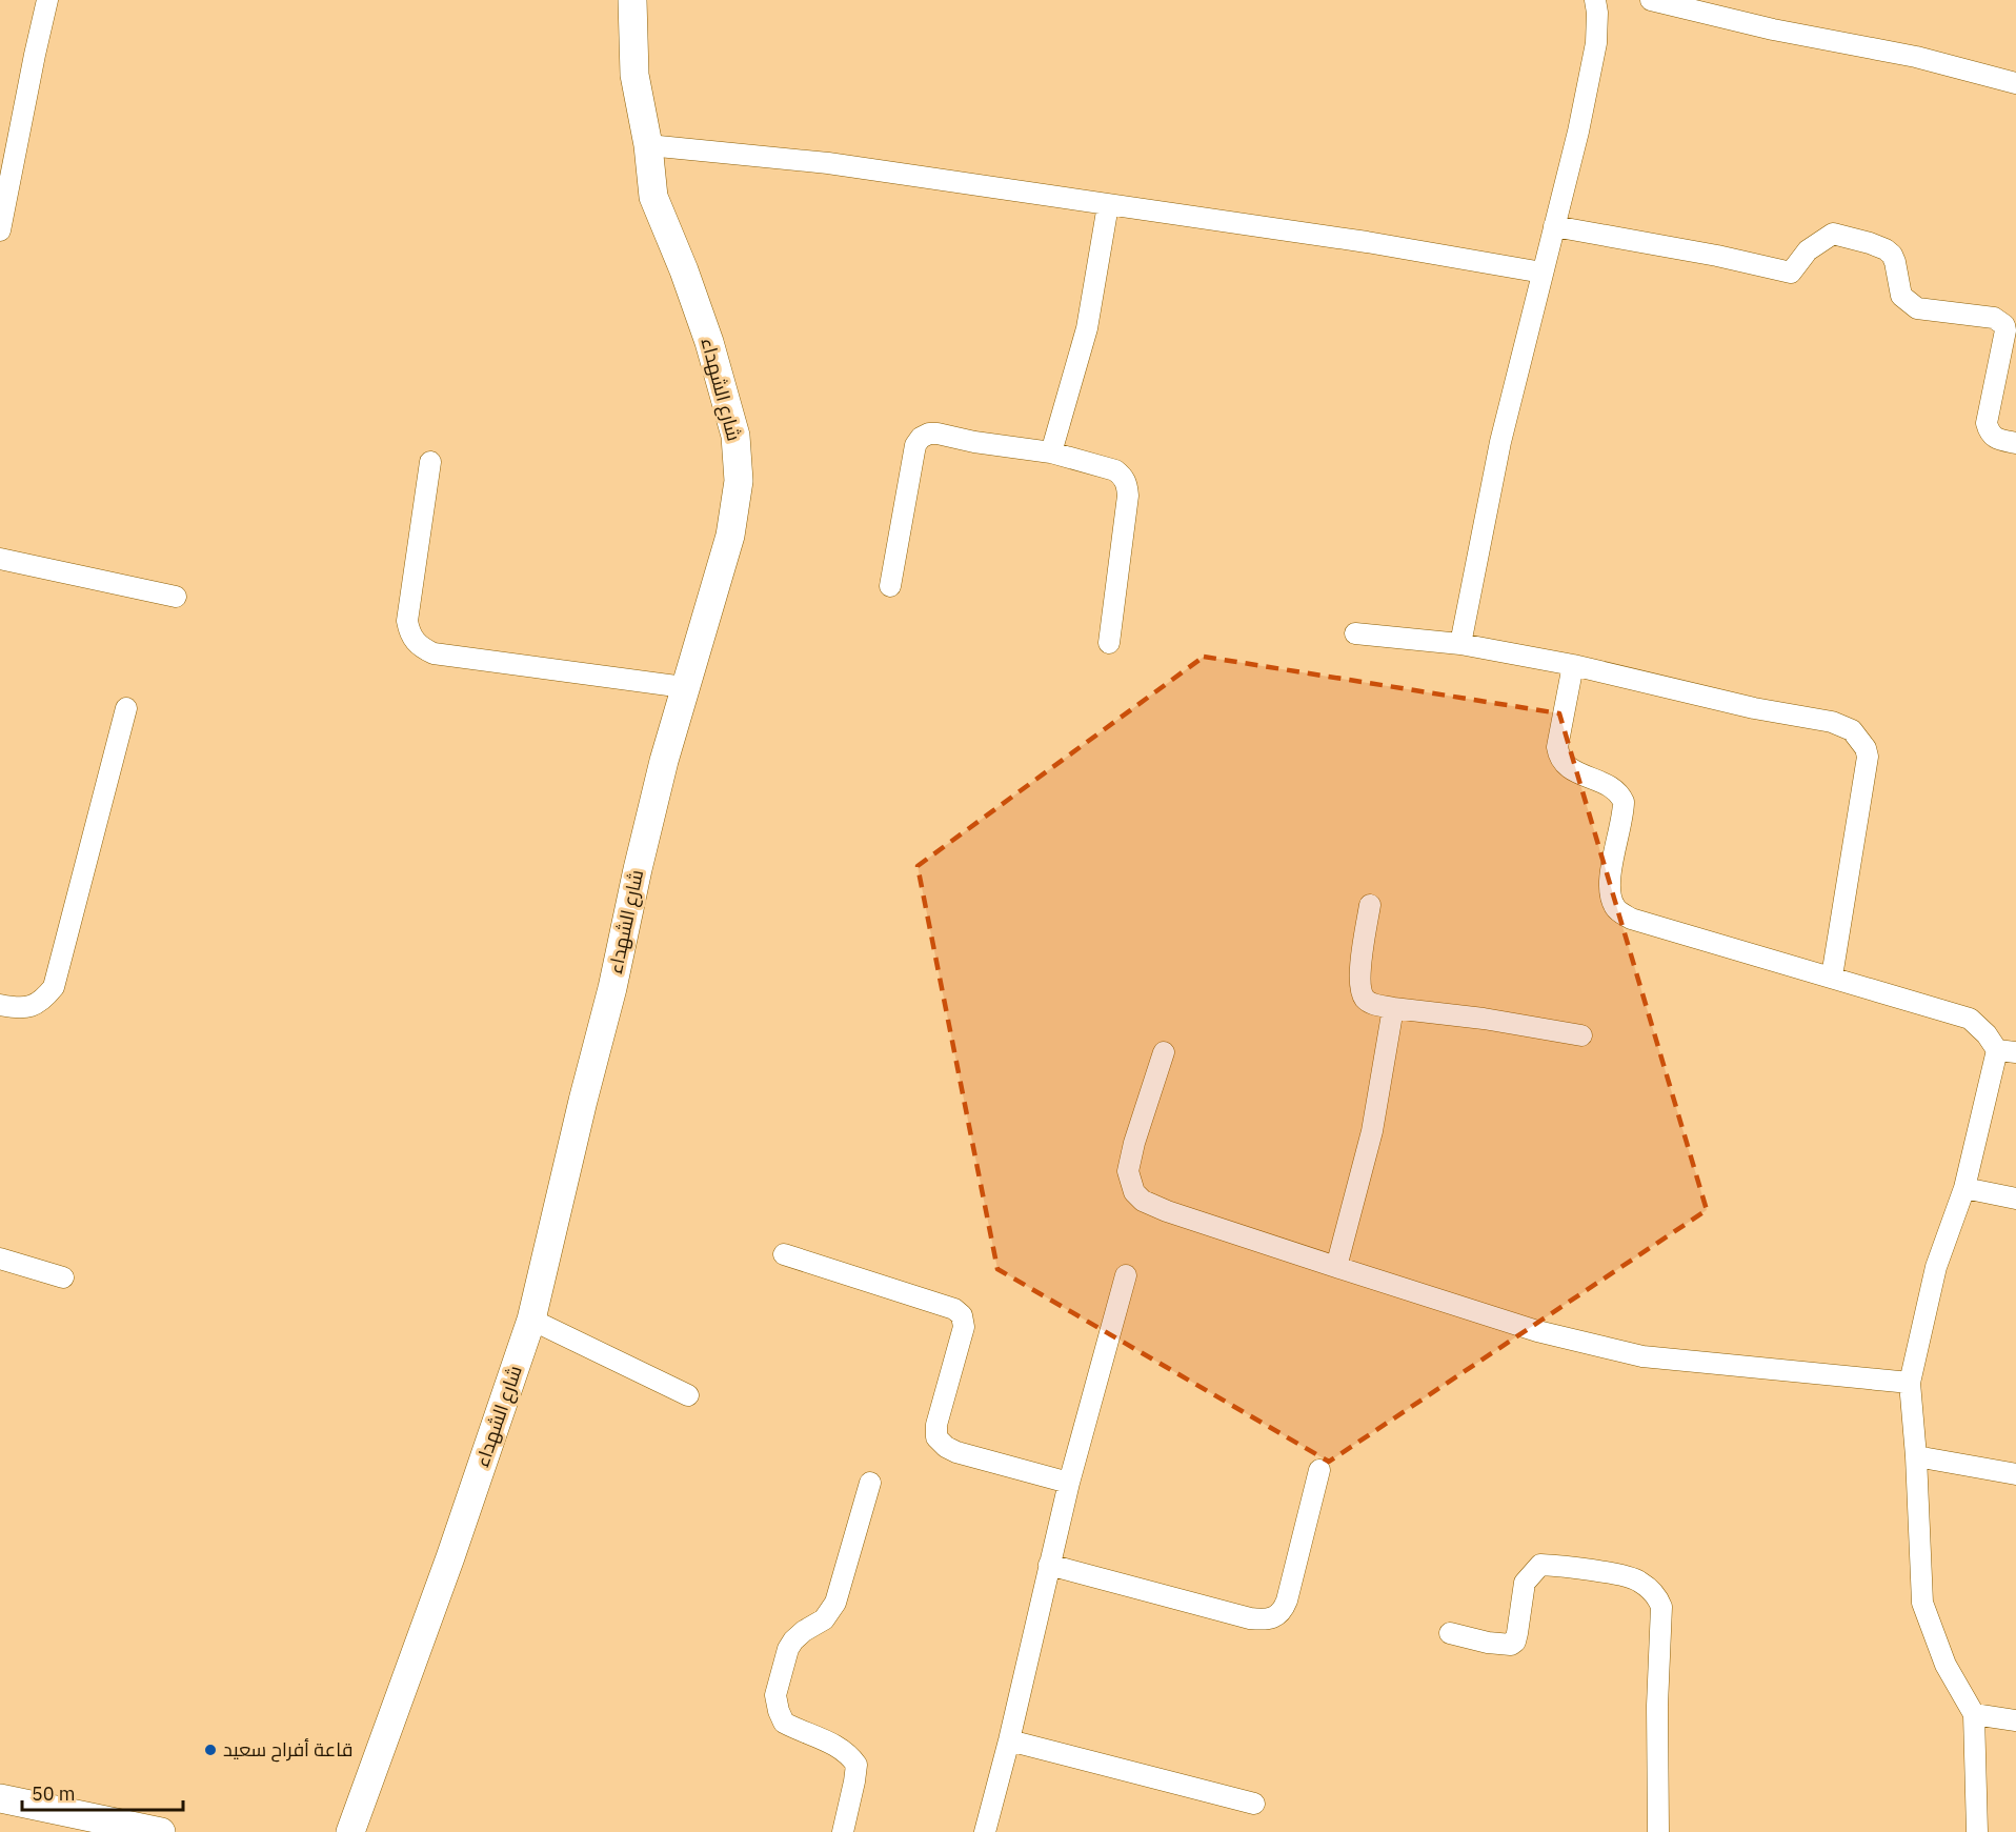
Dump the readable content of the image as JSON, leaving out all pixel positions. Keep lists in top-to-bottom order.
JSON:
{
  "streets": {
    "street": ["شارع الشهداء"]
  },
  "places": ["قاعة أفراح سعيد"],
  "scale_bar": "50 m"
}
